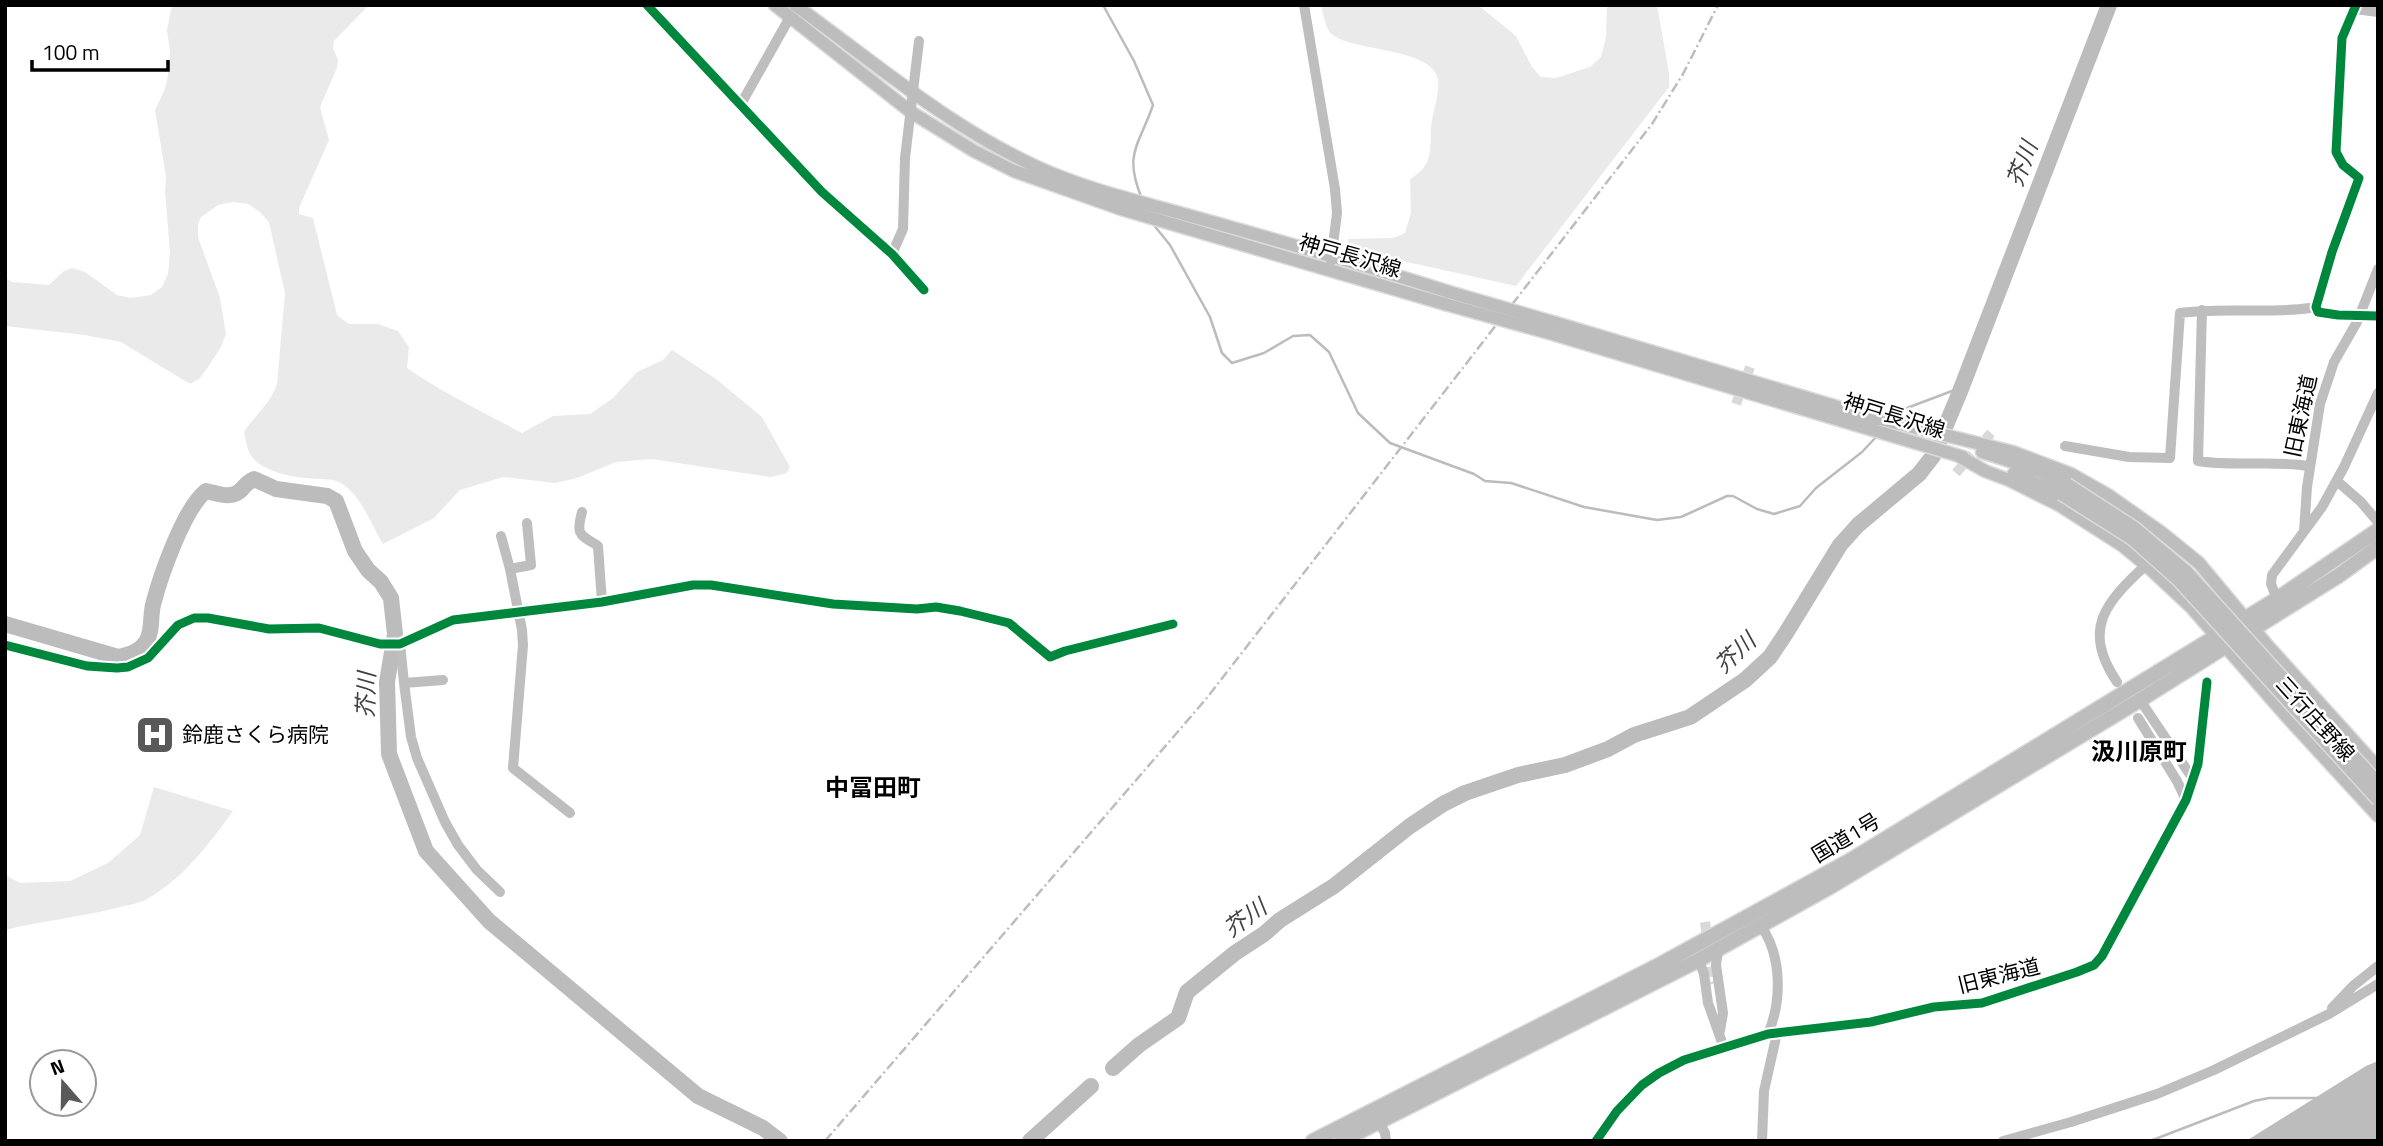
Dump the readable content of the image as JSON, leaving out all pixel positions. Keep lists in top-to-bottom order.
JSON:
{
  "streets": {
    "highway": ["国道1号"],
    "main road": ["神戸長沢線", "三行庄野線"],
    "street": ["旧東海道"]
  },
  "crossings": [
    ["神戸長沢線", "三行庄野線"],
    ["神戸長沢線", "国道1号"],
    ["三行庄野線", "国道1号"]
  ],
  "districts": ["汲川原町", "中冨田町"],
  "water": ["芥川"],
  "places": {
    "hospital": ["鈴鹿さくら病院"]
  },
  "scale_bar": "100 m",
  "north": "top"
}
